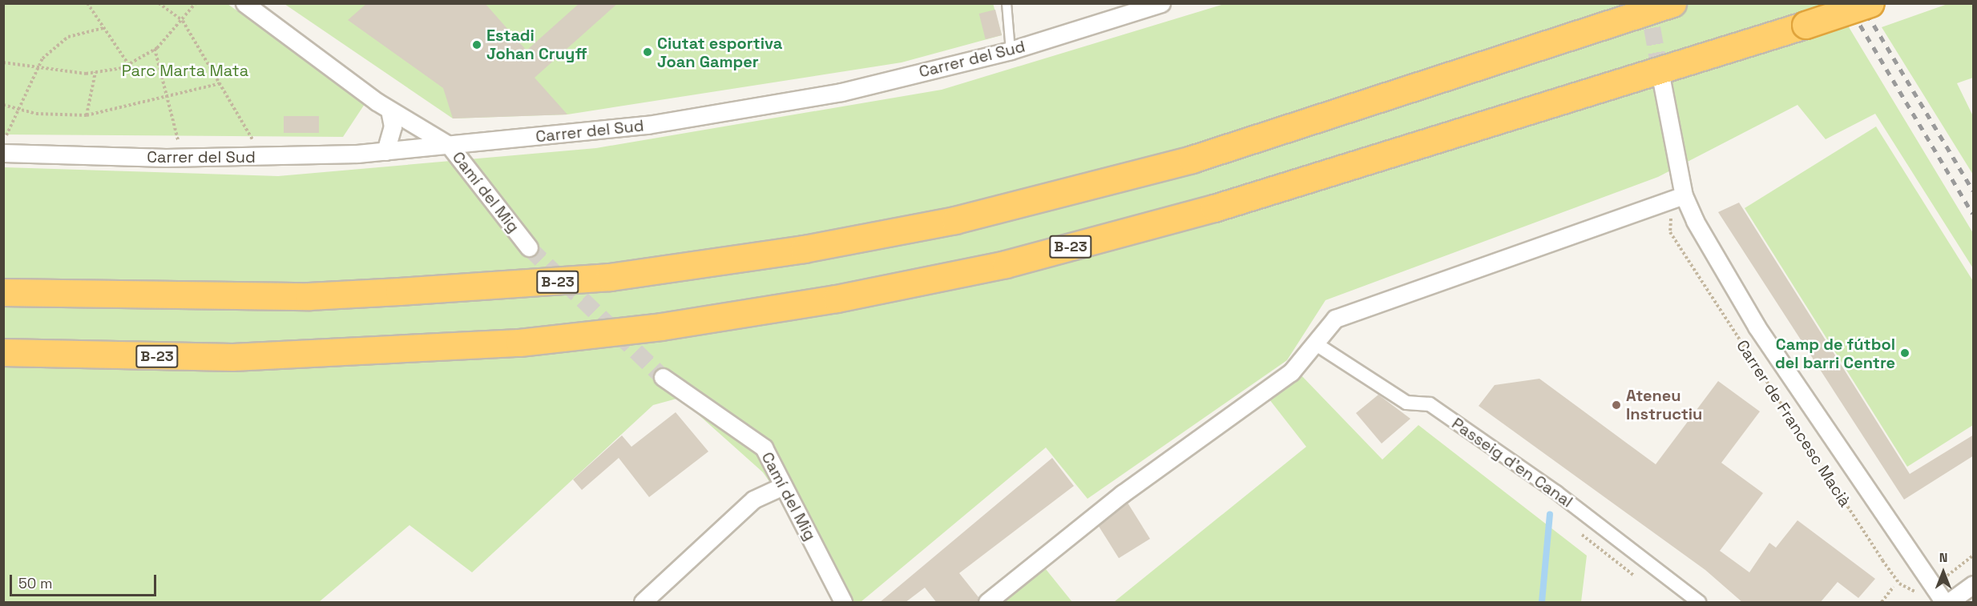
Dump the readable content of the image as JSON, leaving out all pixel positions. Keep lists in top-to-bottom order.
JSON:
{
  "streets": {
    "highway": ["B-23"],
    "street": [
      "Carrer del Sud",
      "Camí del Mig",
      "Carrer de Francesc Macià",
      "Passeig d'en Canal"
    ]
  },
  "crossings": [
    ["Carrer del Sud", "Camí del Mig"]
  ],
  "parks": ["Parc Marta Mata"],
  "places": [
    "Estadi Johan Cruyff",
    "Ciutat esportiva Joan Gamper",
    "Camp de fútbol del barri Centre",
    "Ateneu Instructiu"
  ],
  "scale_bar": "50 m",
  "north": "top"
}
